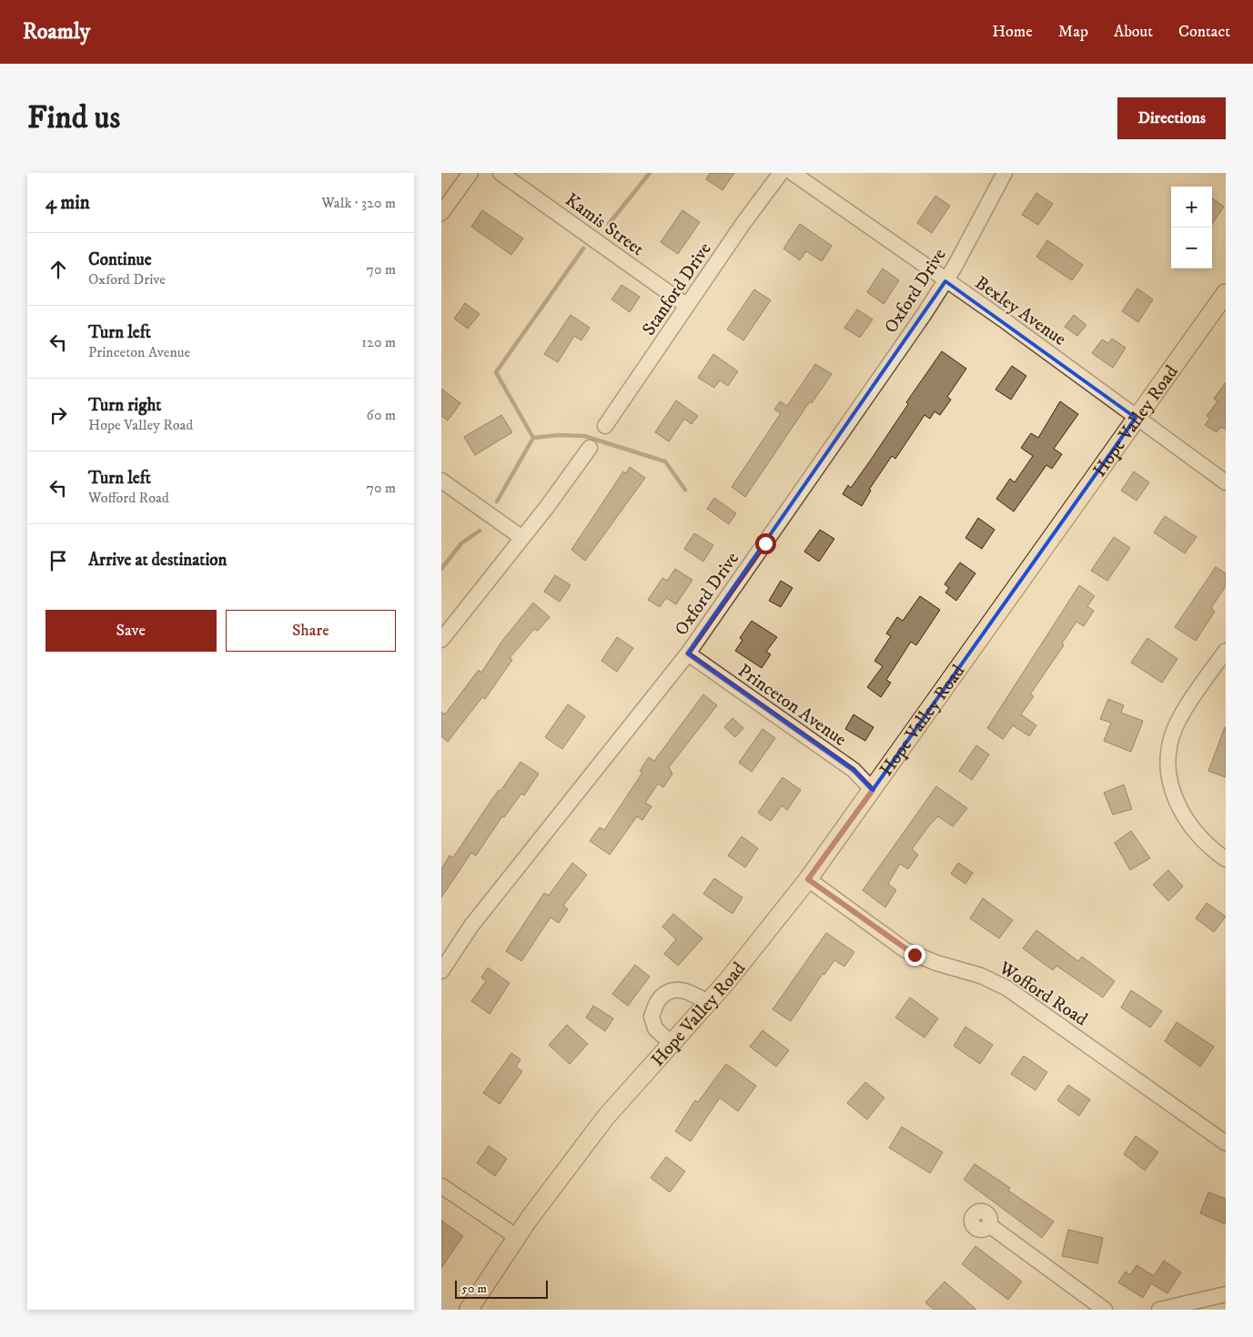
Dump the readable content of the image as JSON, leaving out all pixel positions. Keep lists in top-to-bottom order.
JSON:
{
  "streets": {
    "main road": ["Hope Valley Road"],
    "street": [
      "Kamis Street",
      "Stanford Drive",
      "Oxford Drive",
      "Bexley Avenue",
      "Princeton Avenue",
      "Wofford Road"
    ]
  },
  "crossings": [
    ["Kamis Street", "Stanford Drive"],
    ["Oxford Drive", "Bexley Avenue"],
    ["Oxford Drive", "Princeton Avenue"],
    ["Bexley Avenue", "Hope Valley Road"],
    ["Hope Valley Road", "Princeton Avenue"],
    ["Hope Valley Road", "Wofford Road"]
  ],
  "scale_bar": "50 m",
  "page": {
    "header": "Roamly",
    "nav": [
      "Home",
      "Map",
      "About",
      "Contact"
    ],
    "buttons": [
      "Directions",
      ["Save", "Share"]
    ],
    "title": "Find us",
    "heading": ["4 min", "Walk · 320 m"],
    "map_buttons": ["+", "−"],
    "list": [
      ["Continue", "Oxford Drive", "70 m"],
      ["Turn left", "Princeton Avenue", "120 m"],
      ["Turn right", "Hope Valley Road", "60 m"],
      ["Turn left", "Wofford Road", "70 m"],
      "Arrive at destination"
    ],
    "scale": "50 m"
  }
}
